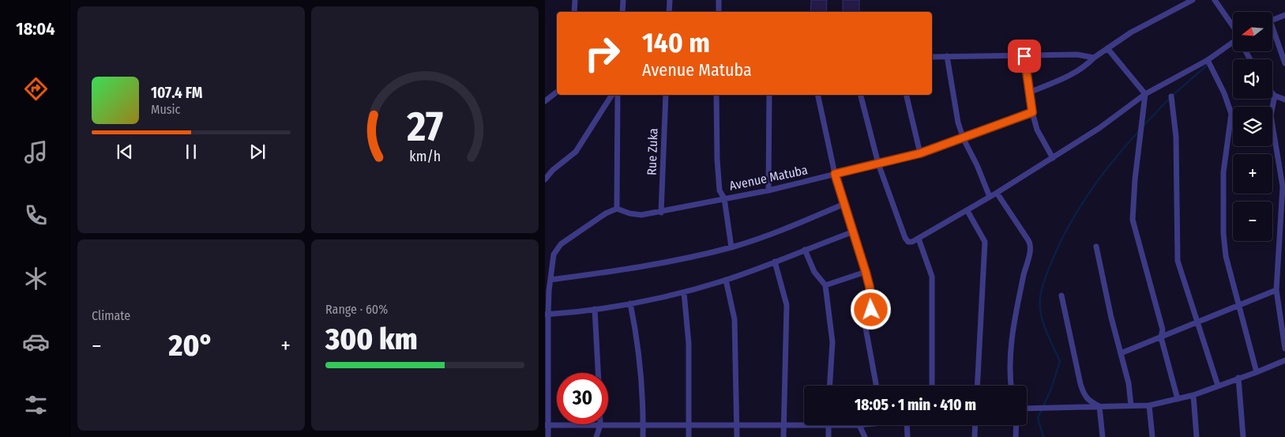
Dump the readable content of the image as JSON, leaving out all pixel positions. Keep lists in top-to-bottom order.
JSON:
{
  "streets": {
    "street": ["Rue Zuka", "Avenue Matuba"]
  },
  "crossings": [
    ["Rue Zuka", "Avenue Matuba"]
  ],
  "north": "left",
  "page": {
    "tabs": "18:04",
    "map_buttons": ["+", "−"],
    "turn": ["140 m", "Avenue Matuba"],
    "song": ["107.4 FM", "Music"],
    "tile": [
      "Climate",
      ["Range · 60%", "300 km"]
    ],
    "heat": ["−", "20°", "+"],
    "limit": "30",
    "trip": "18:05 · 1 min · 410 m",
    "gauge": ["27", "km/h"]
  }
}
